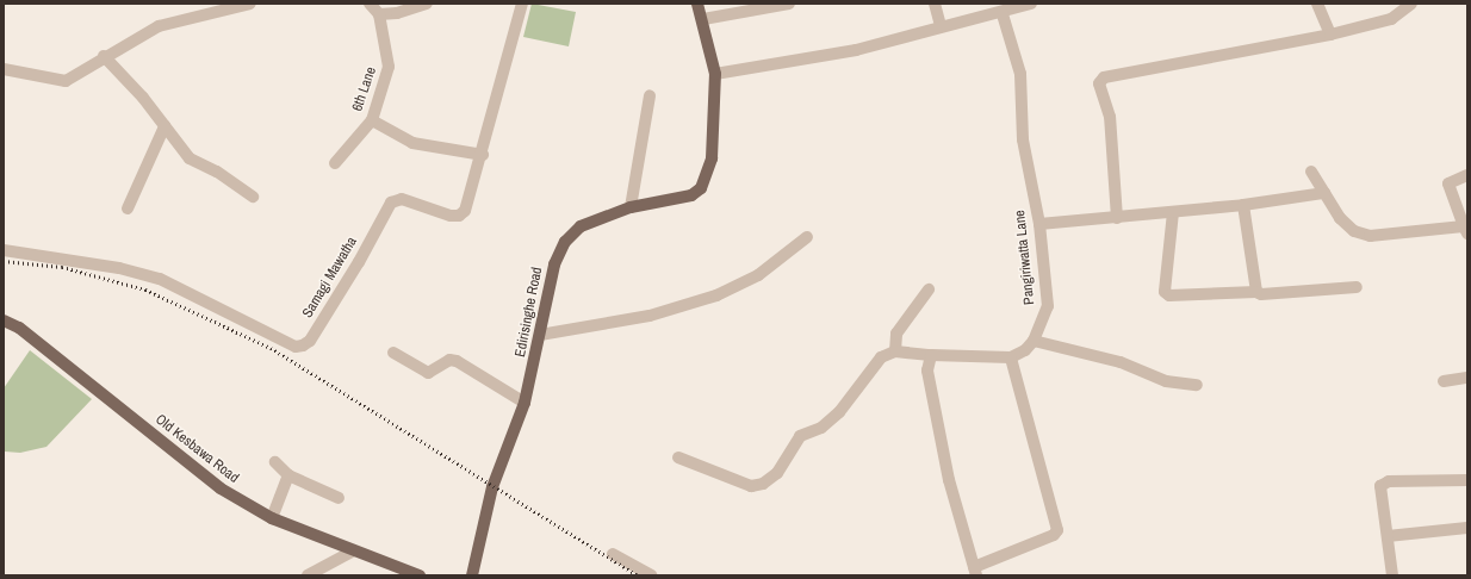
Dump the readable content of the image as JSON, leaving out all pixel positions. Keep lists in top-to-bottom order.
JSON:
{
  "streets": {
    "main road": ["Edirisinghe Road", "Old Kesbawa Road"],
    "street": ["6th Lane", "Pangiriwatta Lane", "Samagi Mawatha"]
  }
}
